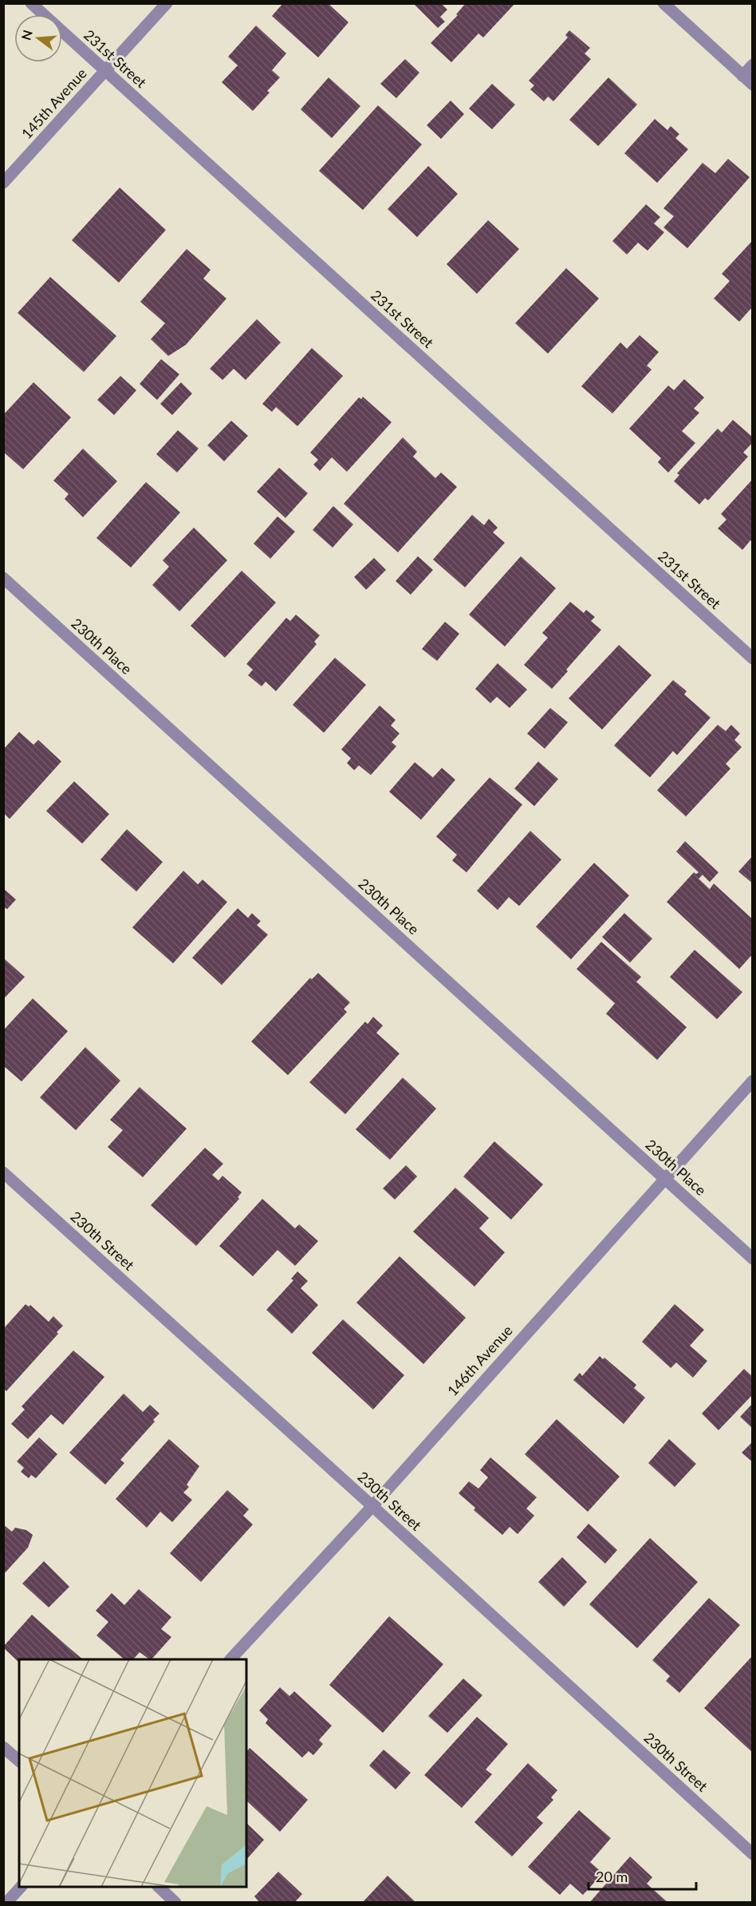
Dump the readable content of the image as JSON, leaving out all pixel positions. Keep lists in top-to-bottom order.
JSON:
{
  "streets": {
    "street": [
      "231st Street",
      "145th Avenue",
      "230th Place",
      "230th Street",
      "146th Avenue"
    ]
  },
  "crossings": [
    ["231st Street", "145th Avenue"],
    ["230th Place", "146th Avenue"],
    ["230th Street", "146th Avenue"]
  ],
  "scale_bar": "20 m",
  "north": "left"
}
